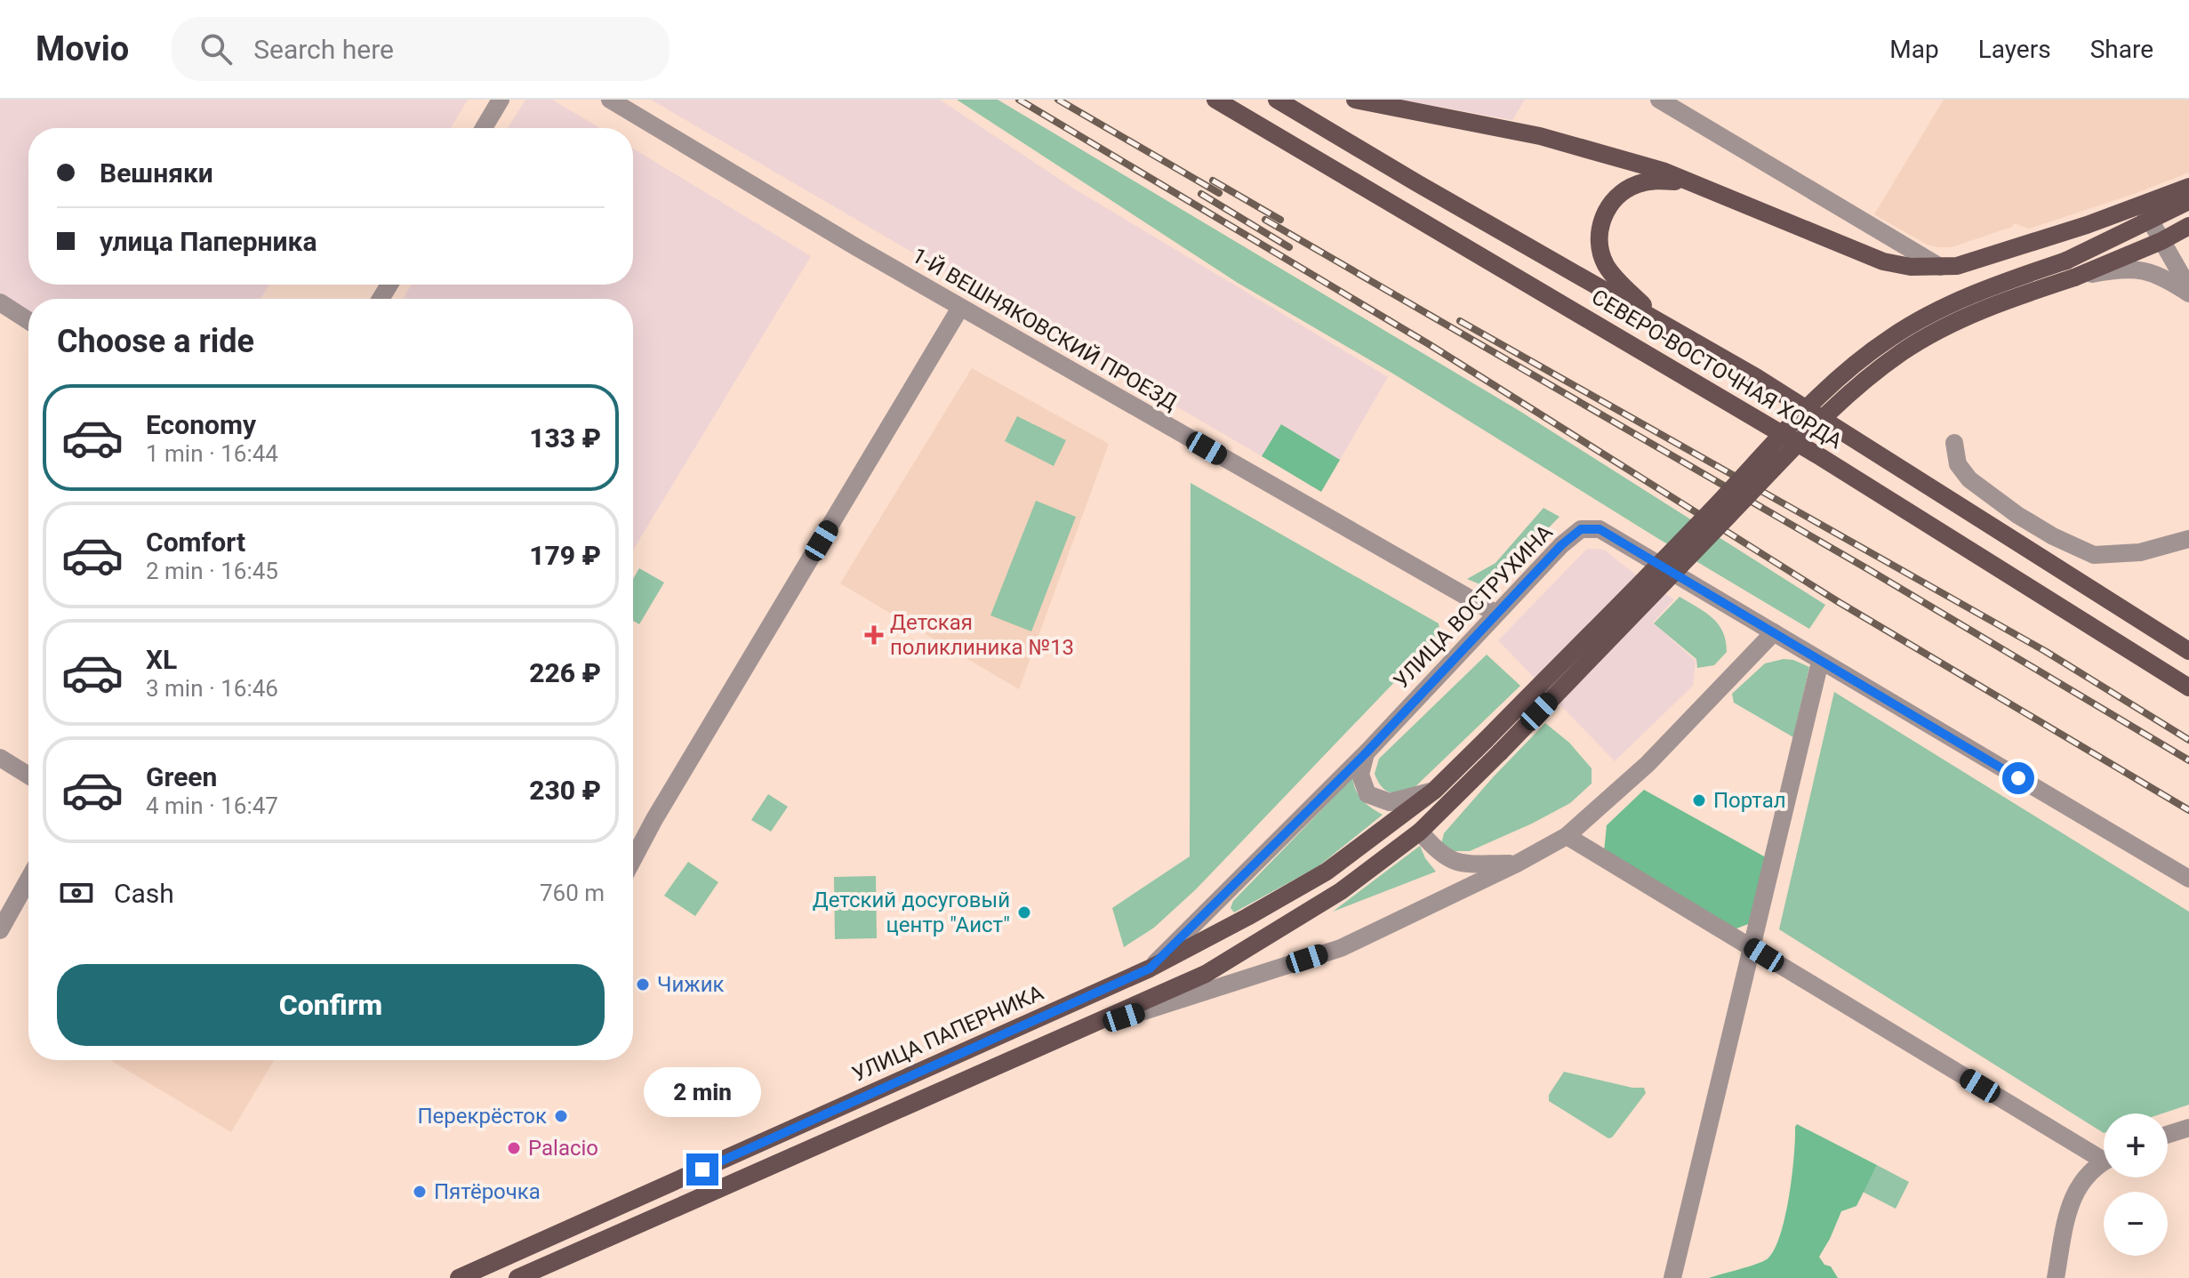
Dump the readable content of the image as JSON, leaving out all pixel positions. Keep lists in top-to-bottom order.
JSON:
{
  "streets": {
    "main road": ["СЕВЕРО-ВОСТОЧНАЯ ХОРДА", "УЛИЦА ПАПЕРНИКА"],
    "street": ["1-Й ВЕШНЯКОВСКИЙ ПРОЕЗД", "УЛИЦА ВОСТРУХИНА"]
  },
  "crossings": [
    ["1-Й ВЕШНЯКОВСКИЙ ПРОЕЗД", "УЛИЦА ВОСТРУХИНА"],
    ["УЛИЦА ВОСТРУХИНА", "УЛИЦА ПАПЕРНИКА"]
  ],
  "places": {
    "health": ["Детская поликлиника №13"],
    "other": [
      "Портал",
      "Детский досуговый центр \"Аист\"",
      "Чижик",
      "Перекрёсток",
      "Palacio",
      "Пятёрочка"
    ]
  },
  "page": {
    "header": "Movio",
    "search": "Search here",
    "nav": ["Map", "Layers", "Share"],
    "banner": ["Вешняки", "улица Паперника"],
    "heading": "Choose a ride",
    "list": [
      {
        "name": "Economy",
        "note": "1 min · 16:44",
        "value": "133 ₽"
      },
      {
        "name": "Comfort",
        "note": "2 min · 16:45",
        "value": "179 ₽"
      },
      {
        "name": "XL",
        "note": "3 min · 16:46",
        "value": "226 ₽"
      },
      {
        "name": "Green",
        "note": "4 min · 16:47",
        "value": "230 ₽"
      }
    ],
    "pay": ["Cash", "760 m"],
    "buttons": "Confirm",
    "bubble": "2 min",
    "map_buttons": ["+", "−"]
  }
}
